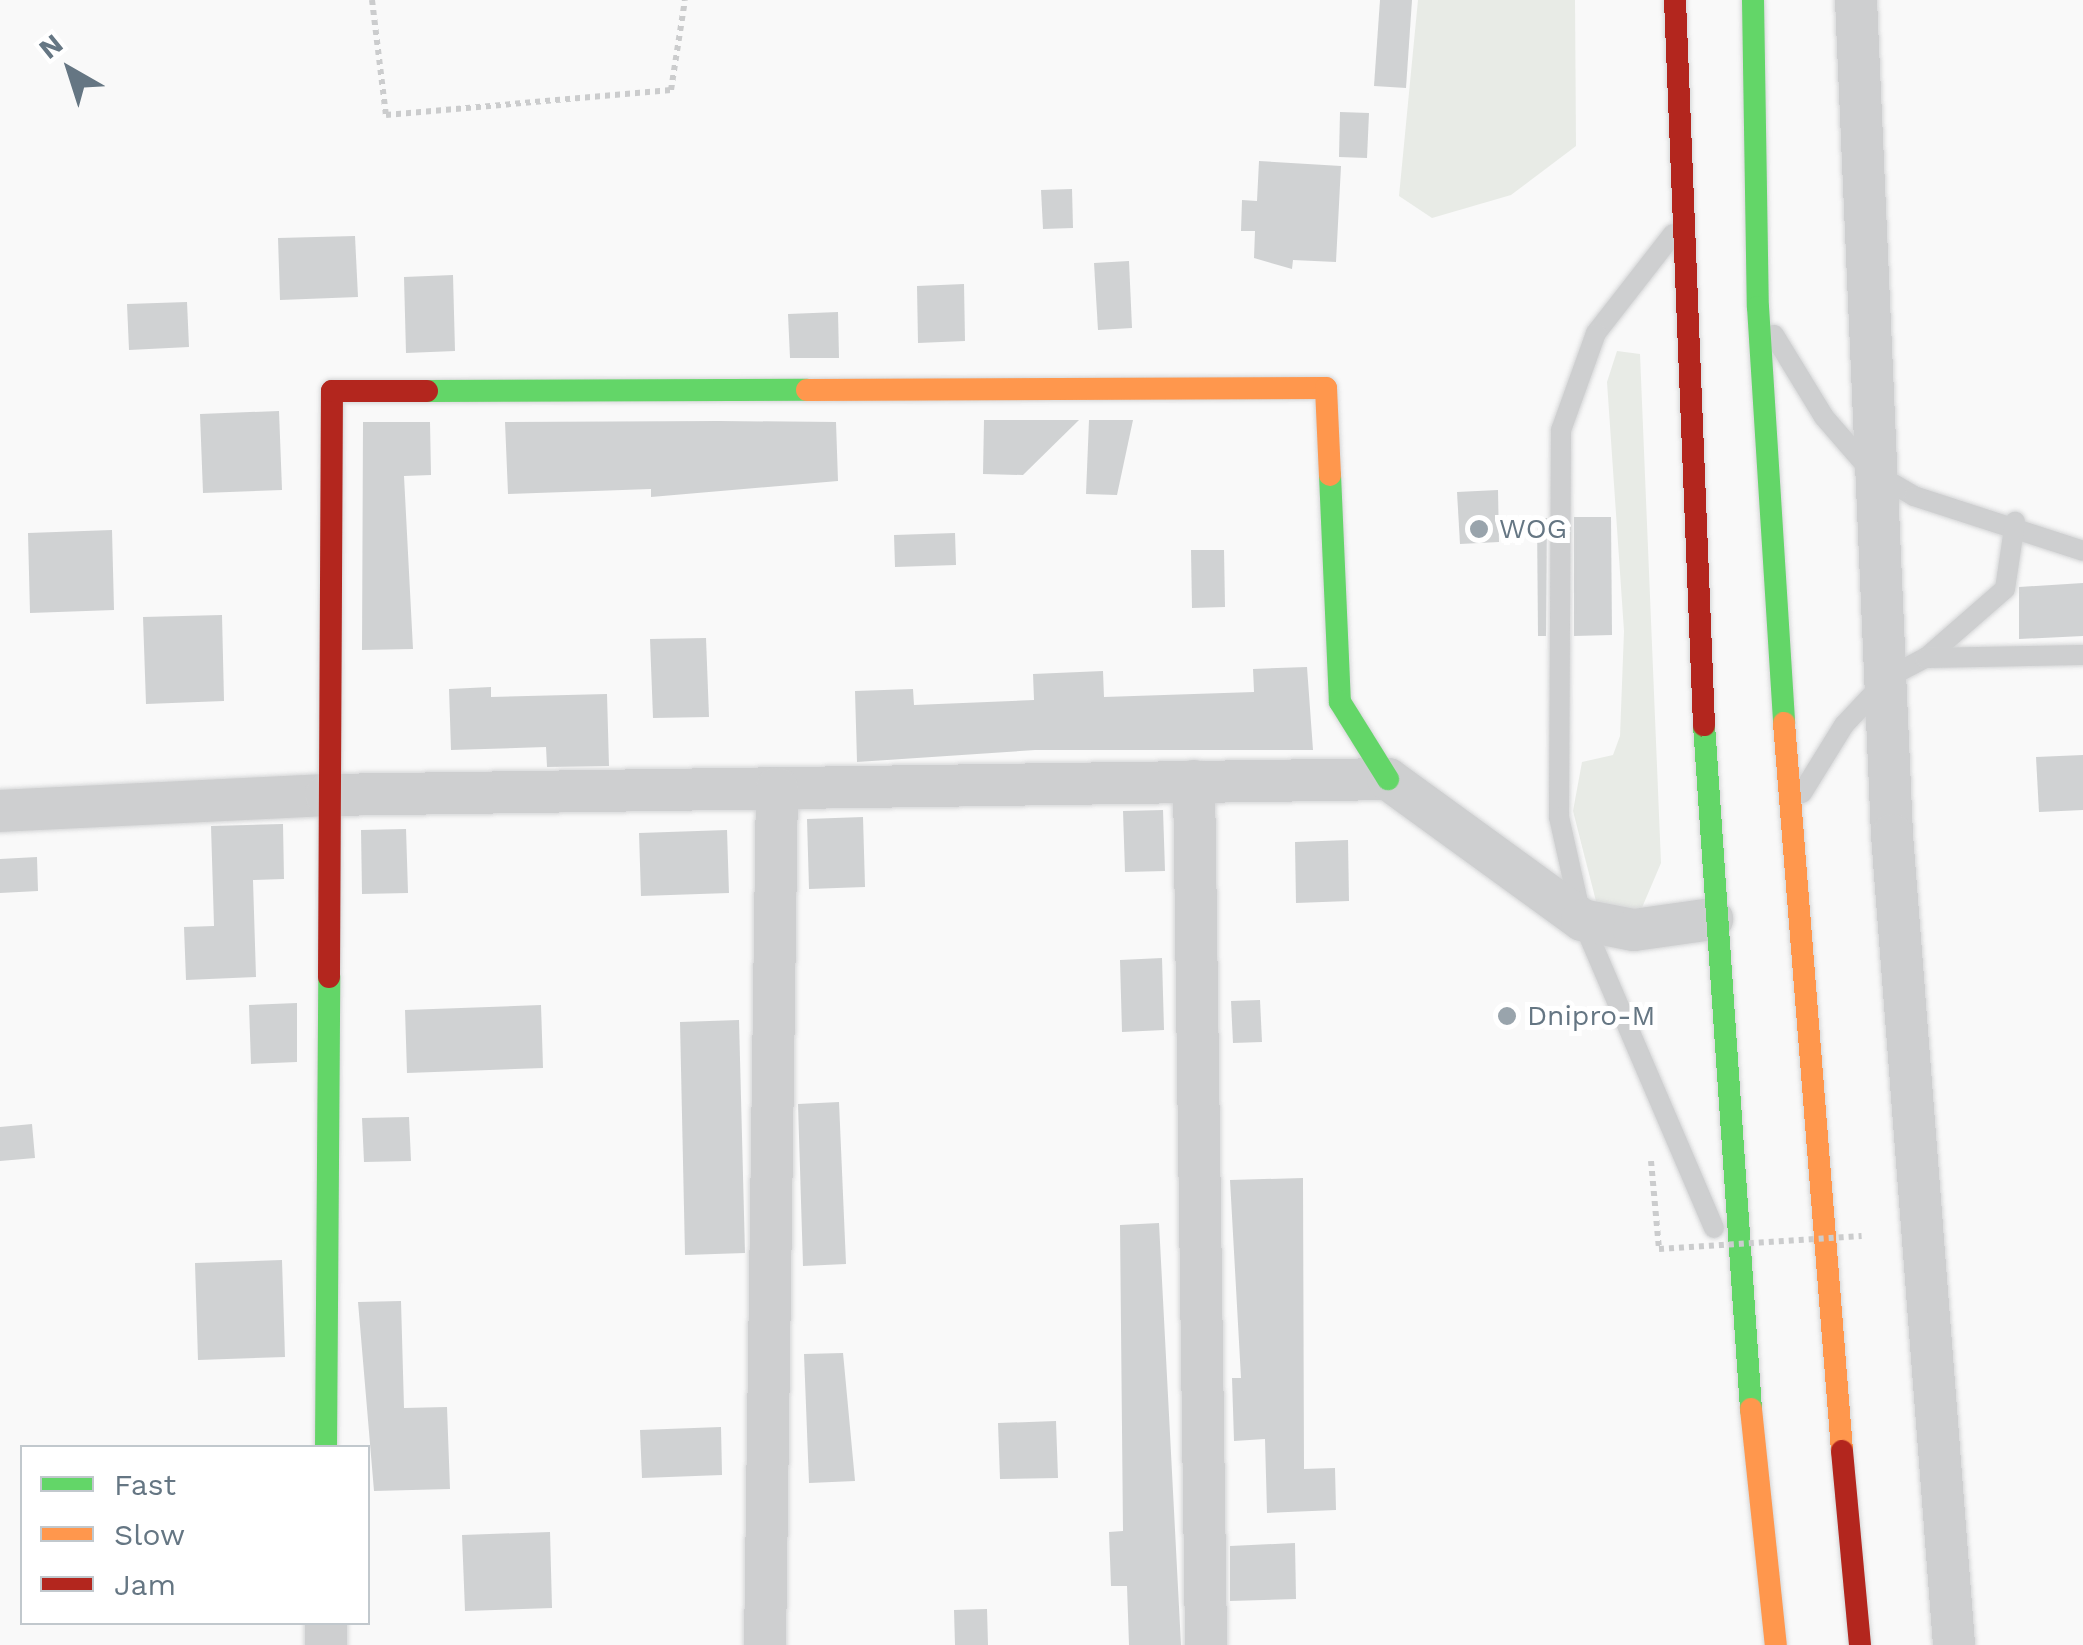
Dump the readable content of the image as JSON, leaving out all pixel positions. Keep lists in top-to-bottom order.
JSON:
{
  "places": ["WOG", "Dnipro-M"],
  "legend": ["Fast", "Slow", "Jam"],
  "north": "top left"
}
